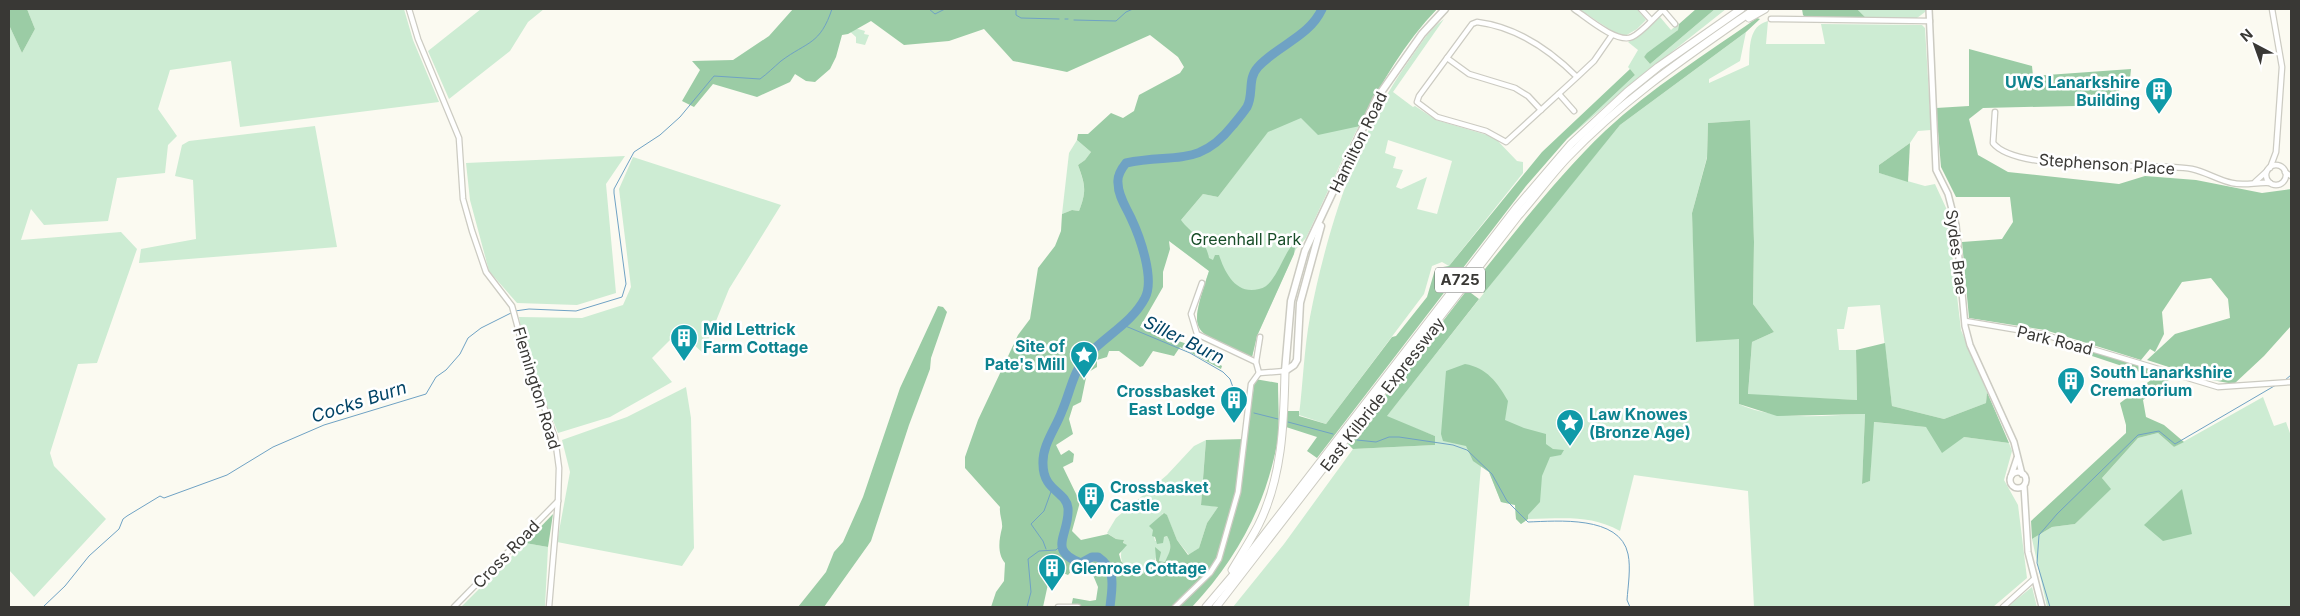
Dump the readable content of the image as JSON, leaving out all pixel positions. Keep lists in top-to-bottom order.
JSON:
{
  "streets": {
    "highway": ["A725", "East Kilbride Expressway"],
    "main road": ["Hamilton Road"],
    "street": [
      "Stephenson Place",
      "Sydes Brae",
      "Park Road",
      "Flemington Road",
      "Cross Road"
    ]
  },
  "crossings": [
    ["Sydes Brae", "Park Road"],
    ["A725", "East Kilbride Expressway"],
    ["Flemington Road", "Cross Road"]
  ],
  "water": ["Siller Burn", "Cocks Burn"],
  "parks": ["Greenhall Park"],
  "places": {
    "building": [
      "UWS Lanarkshire Building",
      "Mid Lettrick Farm Cottage",
      "South Lanarkshire Crematorium",
      "Crossbasket East Lodge",
      "Crossbasket Castle",
      "Glenrose Cottage"
    ],
    "place": ["Site of Pate's Mill", "Law Knowes (Bronze Age)"]
  },
  "north": "top left"
}
